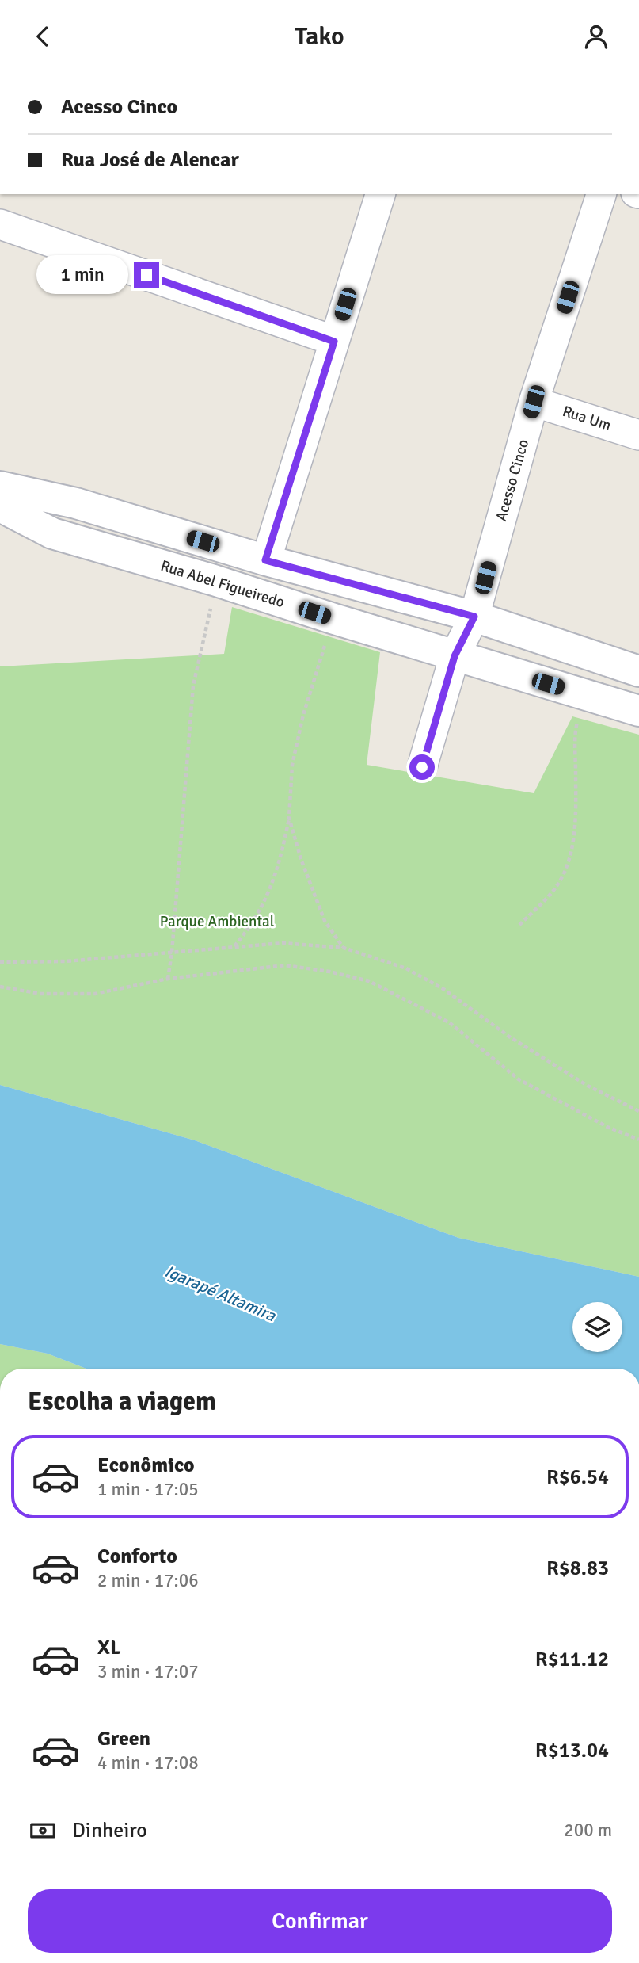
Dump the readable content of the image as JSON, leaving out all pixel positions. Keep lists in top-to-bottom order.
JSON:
{
  "streets": {
    "street": ["Rua Um", "Acesso Cinco", "Rua Abel Figueiredo"]
  },
  "crossings": [
    ["Rua Um", "Acesso Cinco"],
    ["Acesso Cinco", "Rua Abel Figueiredo"]
  ],
  "water": ["Igarapé Altamira"],
  "parks": ["Parque Ambiental"],
  "page": {
    "header": "Tako",
    "banner": ["Acesso Cinco", "Rua José de Alencar"],
    "bubble": "1 min",
    "heading": "Escolha a viagem",
    "list": [
      {
        "name": "Econômico",
        "note": "1 min · 17:05",
        "value": "R$6.54"
      },
      {
        "name": "Conforto",
        "note": "2 min · 17:06",
        "value": "R$8.83"
      },
      {
        "name": "XL",
        "note": "3 min · 17:07",
        "value": "R$11.12"
      },
      {
        "name": "Green",
        "note": "4 min · 17:08",
        "value": "R$13.04"
      }
    ],
    "pay": ["Dinheiro", "200 m"],
    "buttons": "Confirmar"
  }
}
